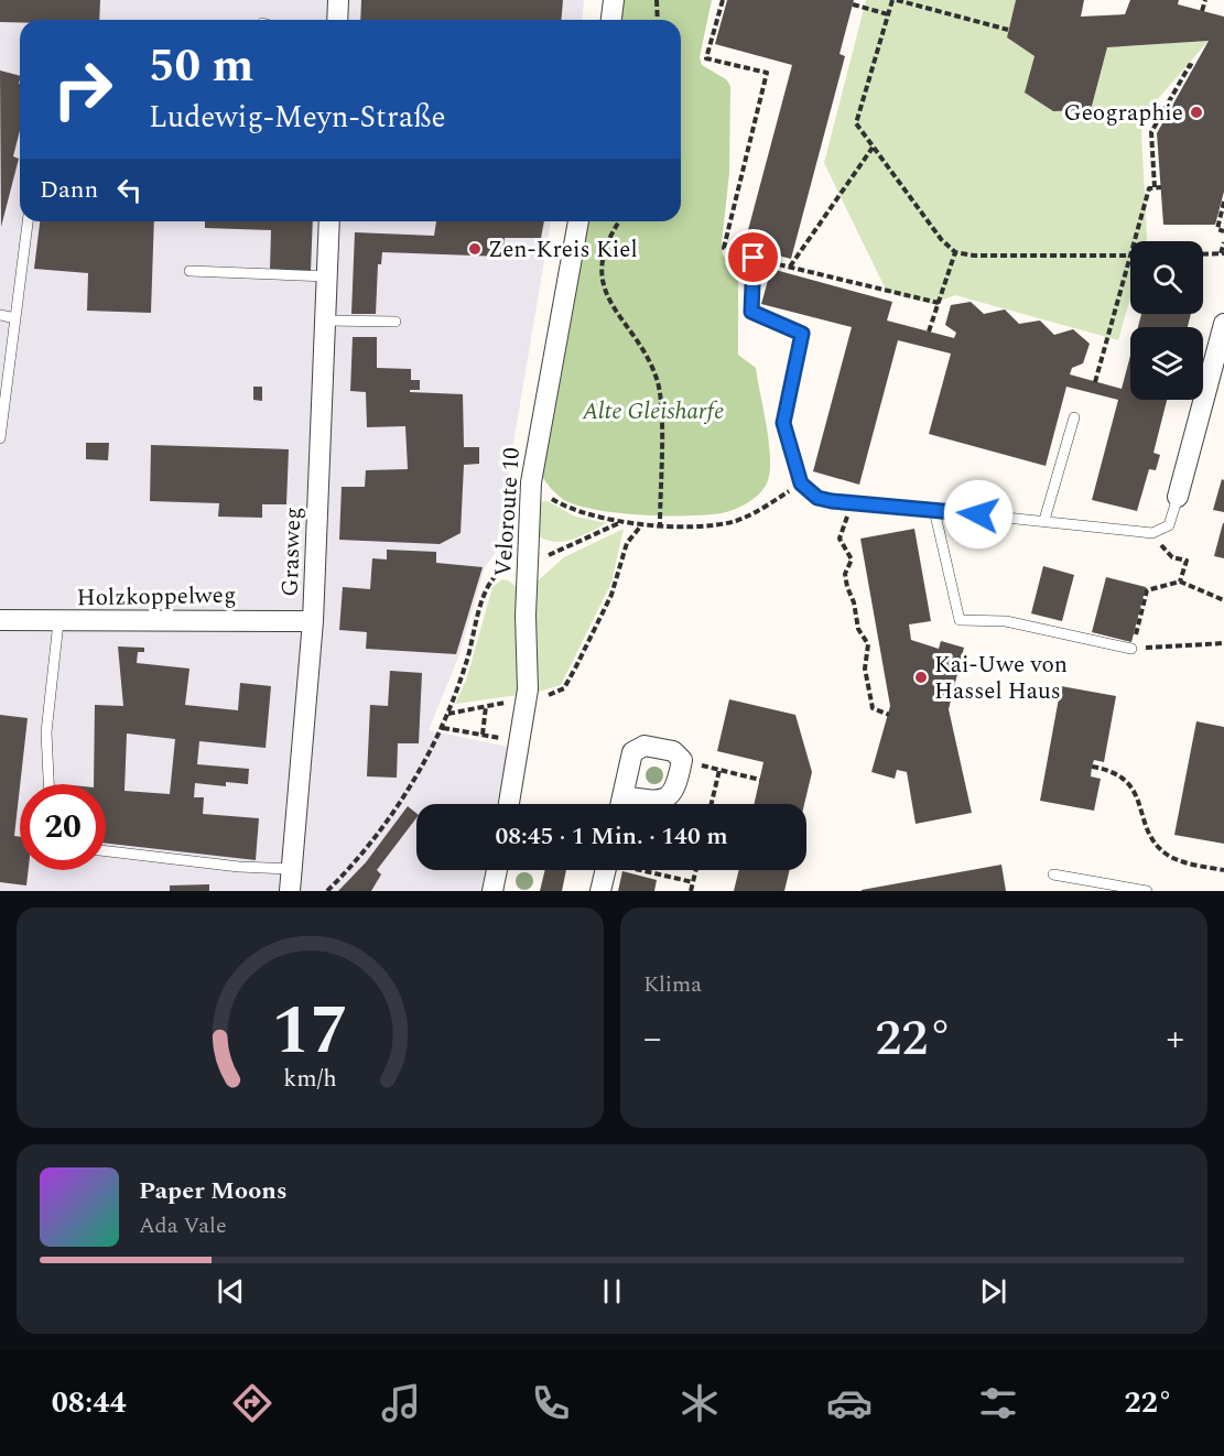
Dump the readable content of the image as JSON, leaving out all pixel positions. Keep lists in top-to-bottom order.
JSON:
{
  "streets": {
    "street": ["Veloroute 10", "Grasweg", "Holzkoppelweg"]
  },
  "crossings": [
    ["Grasweg", "Holzkoppelweg"]
  ],
  "parks": ["Alte Gleisharfe"],
  "places": ["Geographie", "Zen-Kreis Kiel", "Kai-Uwe von Hassel Haus"],
  "page": {
    "turn": ["50 m", "Ludewig-Meyn-Straße"],
    "then": "Dann",
    "limit": "20",
    "trip": "08:45 · 1 Min. · 140 m",
    "tile": "Klima",
    "heat": ["−", "22°", "+"],
    "song": ["Paper Moons", "Ada Vale"],
    "tabs": ["08:44", "22°"],
    "gauge": ["17", "km/h"]
  }
}
